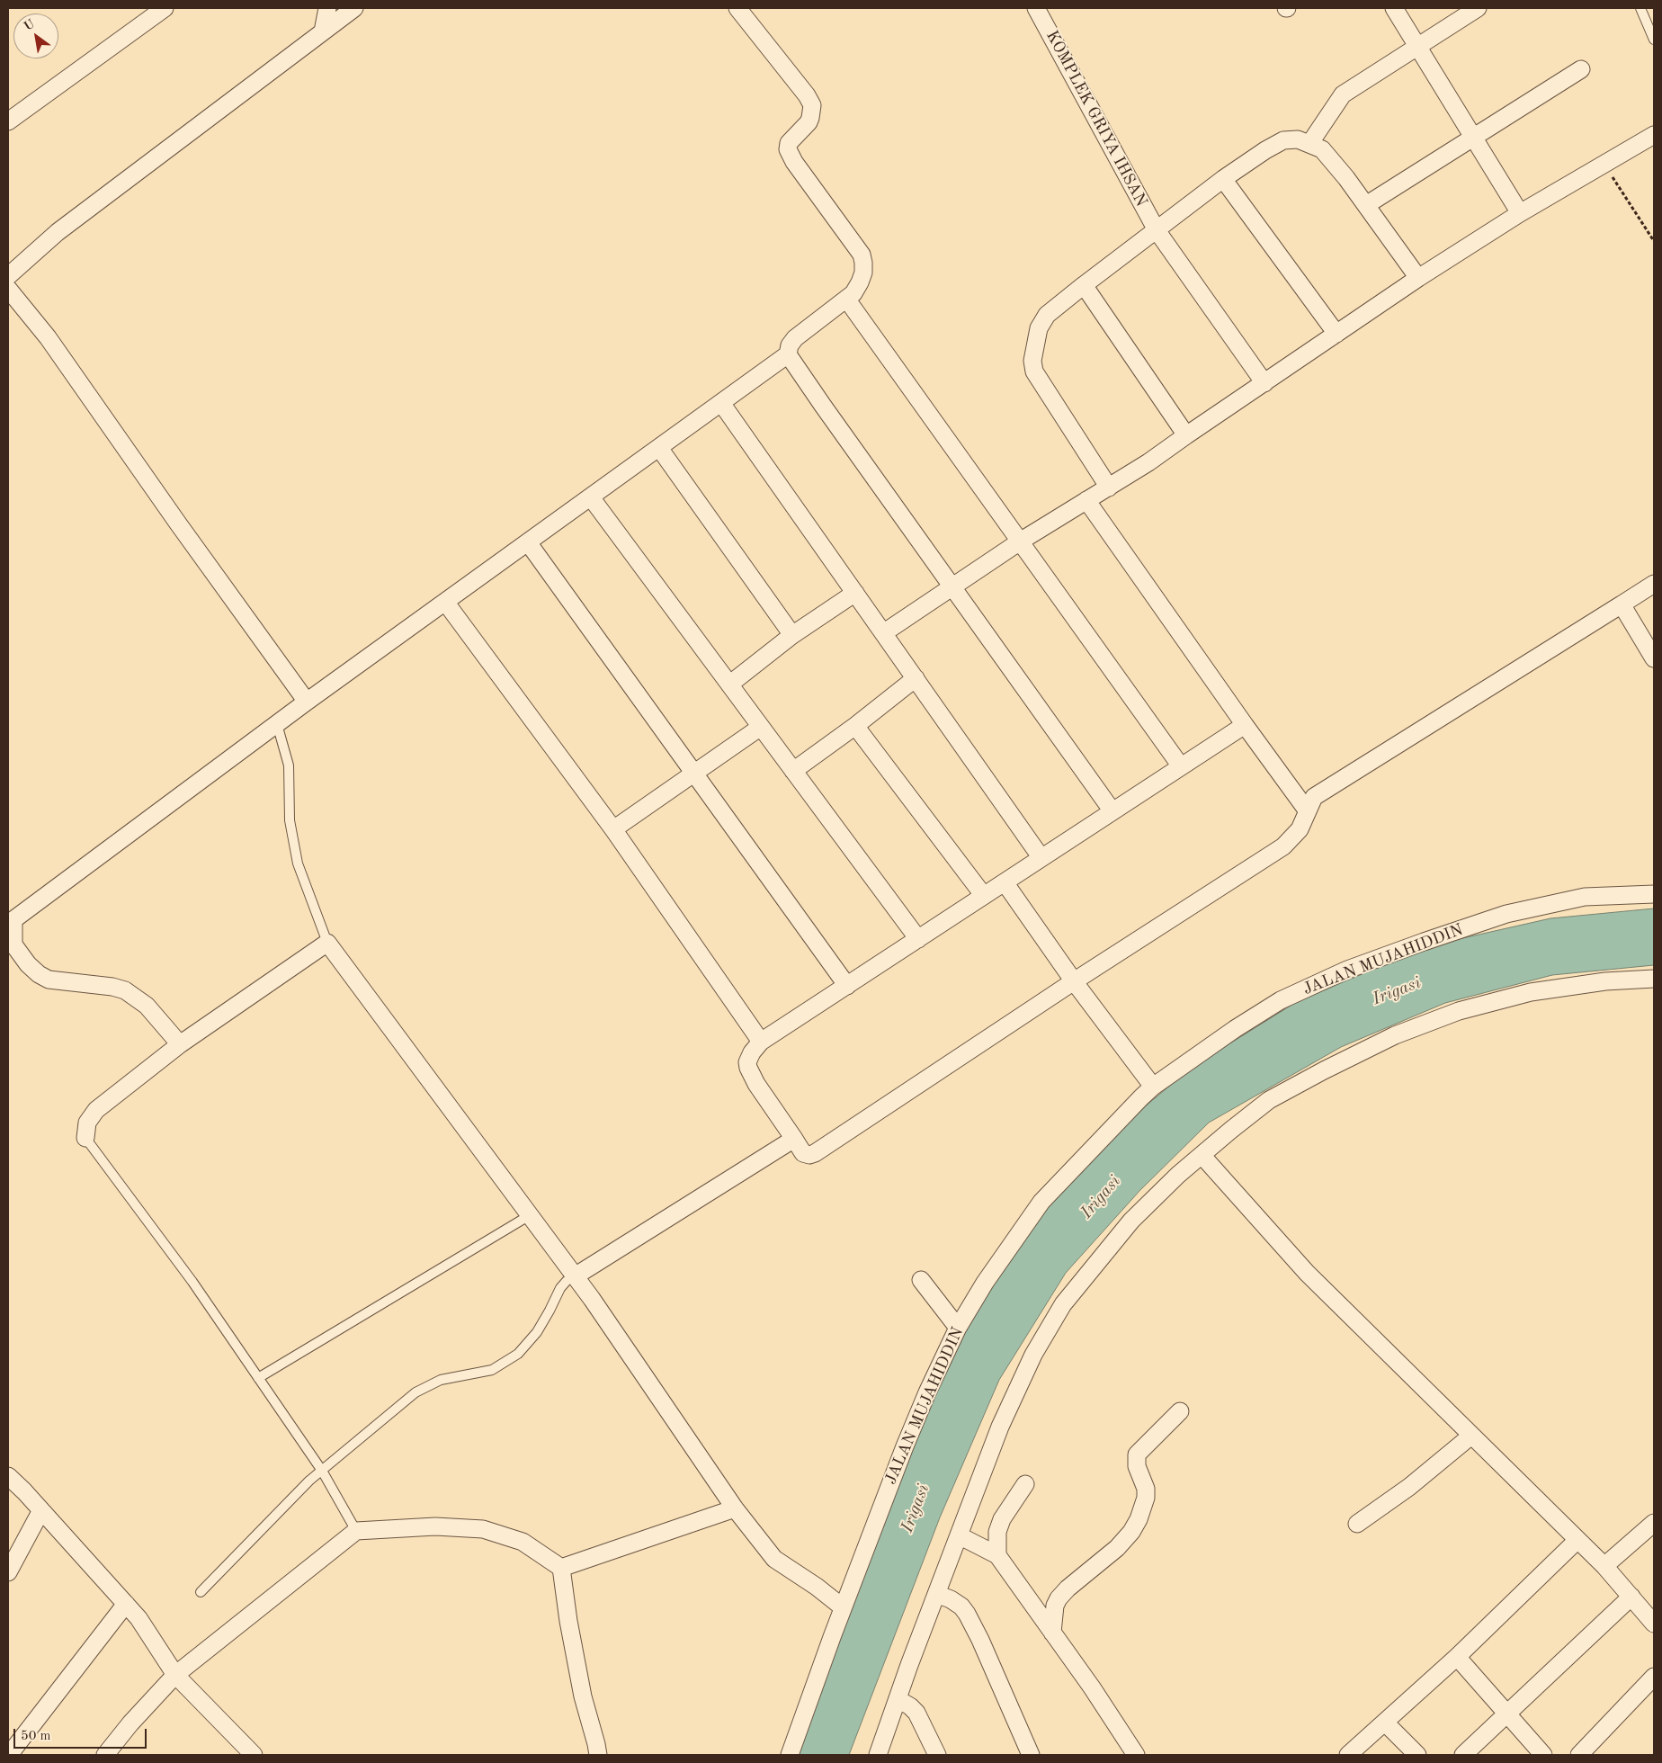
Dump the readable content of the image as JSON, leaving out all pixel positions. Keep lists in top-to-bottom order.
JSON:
{
  "streets": {
    "street": ["KOMPLEK GRIYA IHSAN", "JALAN MUJAHIDDIN"]
  },
  "water": ["Irigasi"],
  "scale_bar": "50 m",
  "north": "top left"
}
